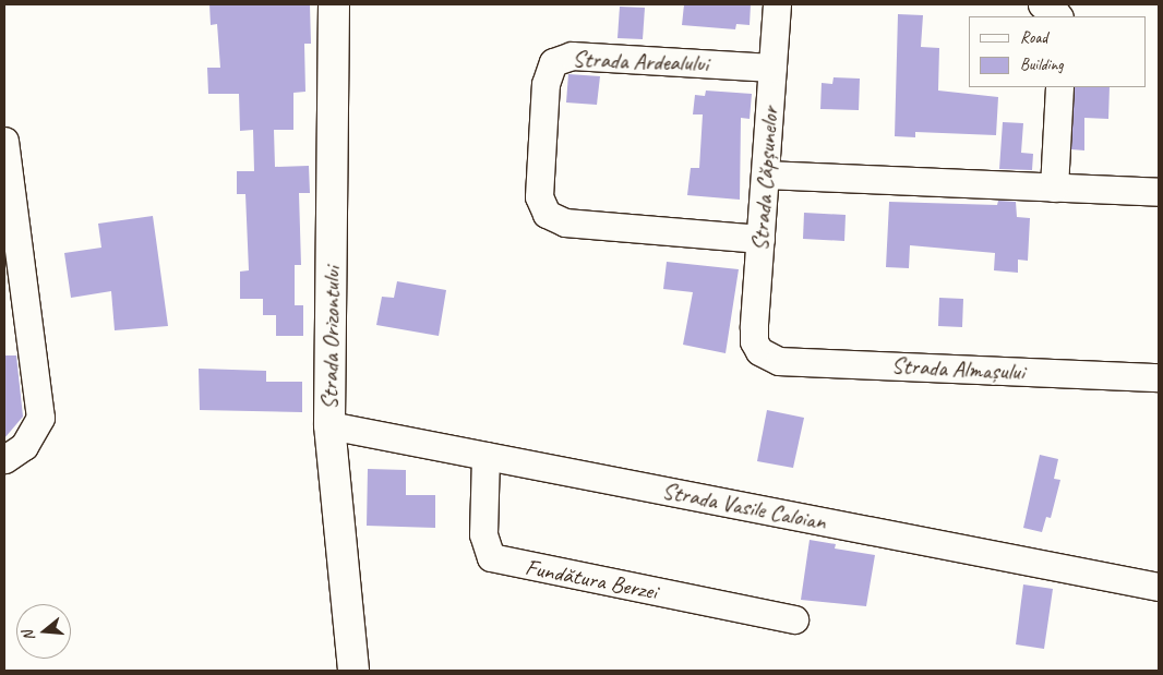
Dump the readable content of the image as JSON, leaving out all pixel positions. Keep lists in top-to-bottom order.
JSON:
{
  "streets": {
    "street": [
      "Strada Ardealului",
      "Strada Căpșunelor",
      "Strada Orizontului",
      "Strada Almașului",
      "Strada Vasile Caloian",
      "Fundătura Berzei"
    ]
  },
  "crossings": [
    ["Strada Ardealului", "Strada Căpșunelor"],
    ["Strada Căpșunelor", "Strada Almașului"],
    ["Strada Orizontului", "Strada Vasile Caloian"],
    ["Strada Vasile Caloian", "Fundătura Berzei"]
  ],
  "legend": ["Road", "Building"],
  "north": "left"
}
